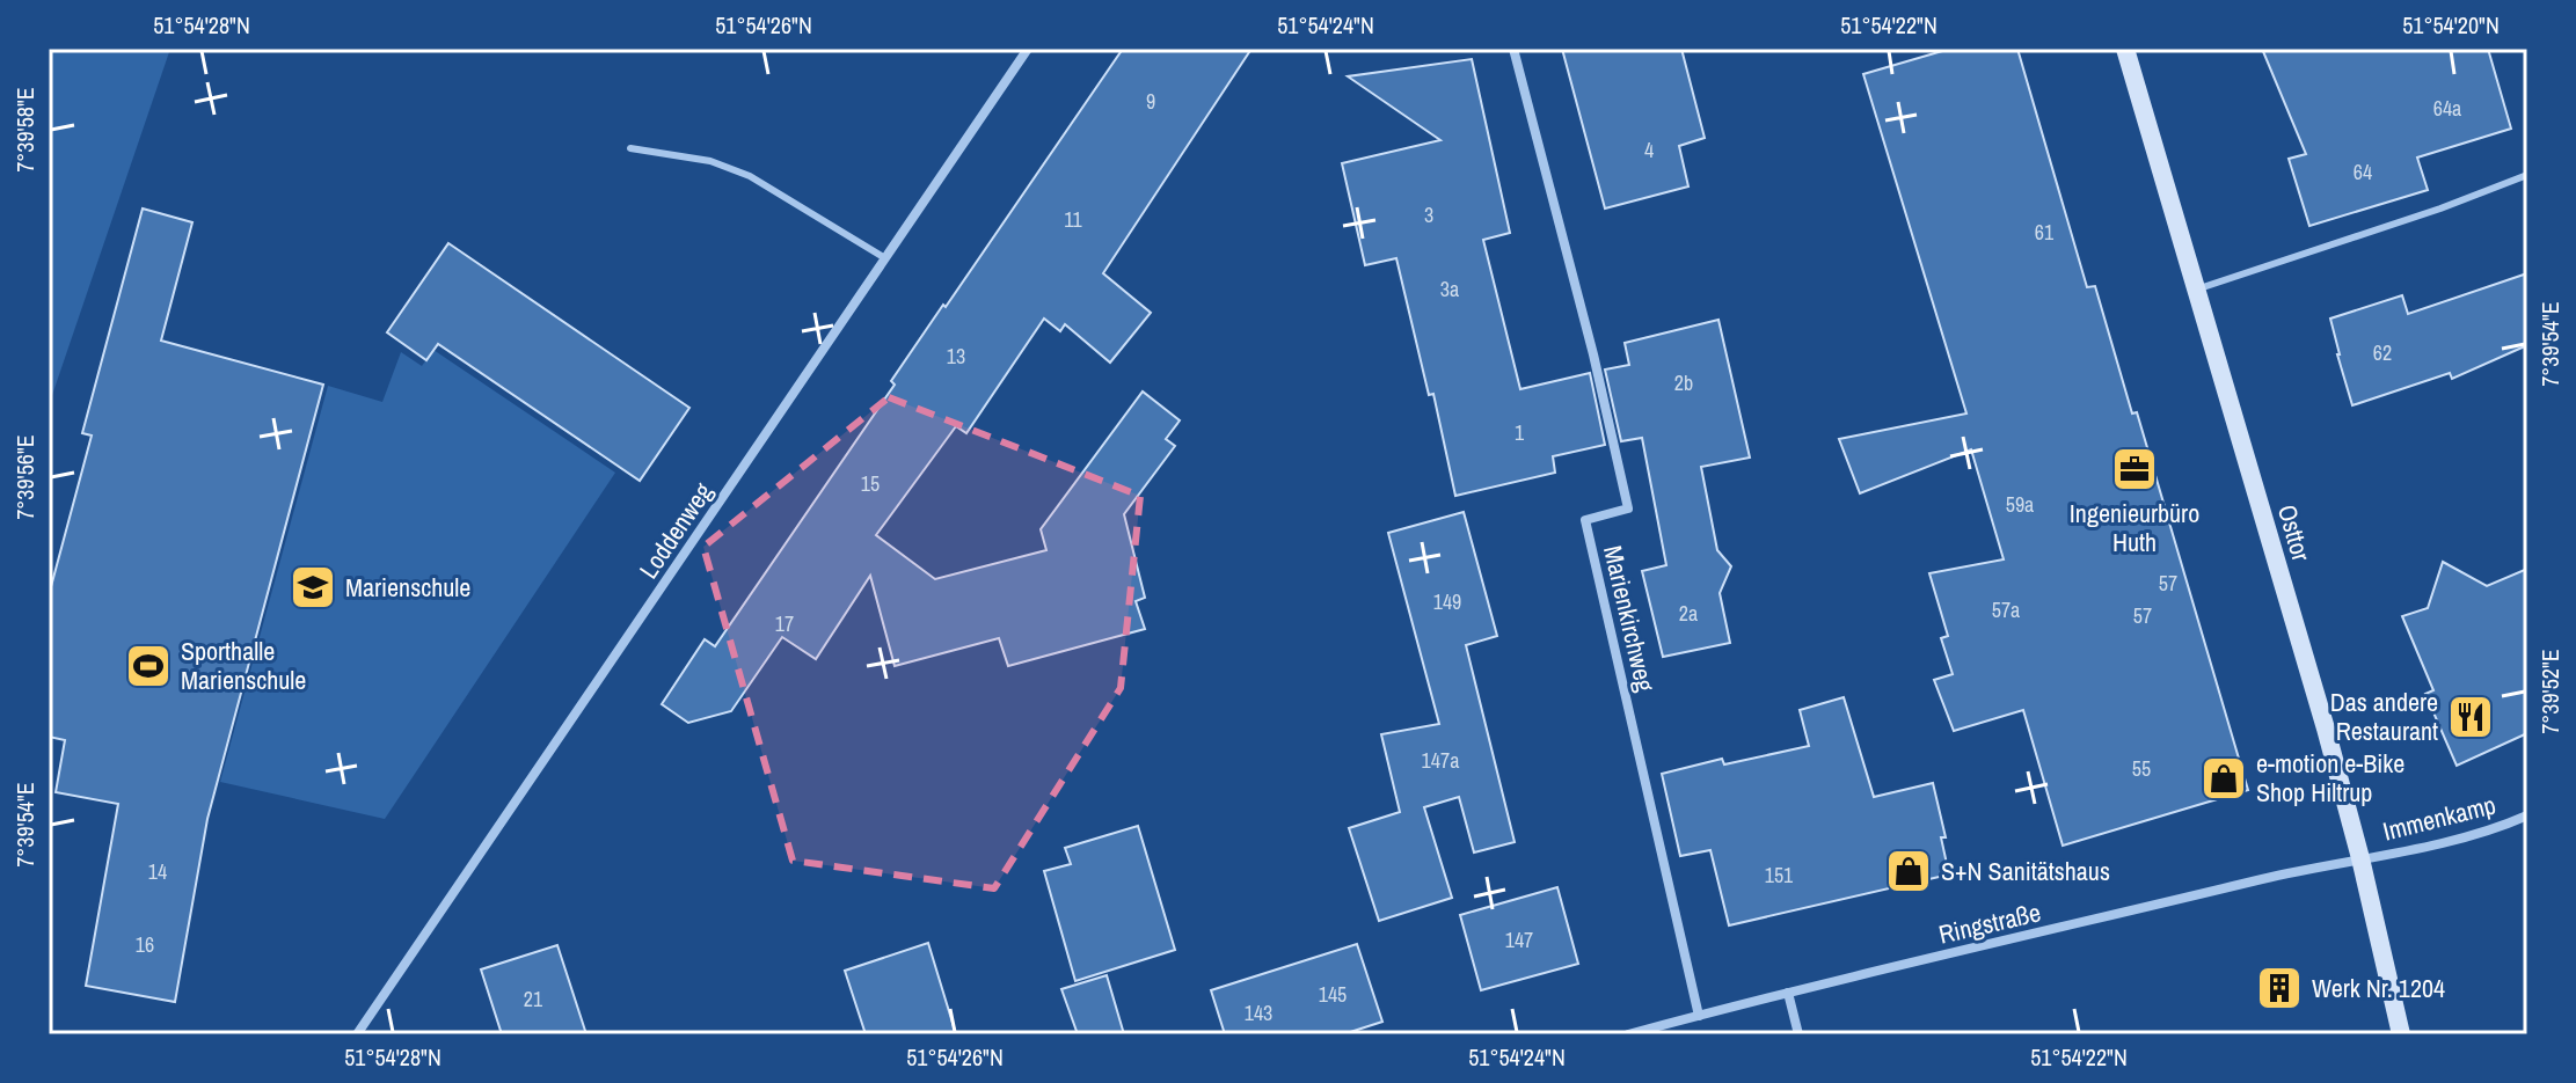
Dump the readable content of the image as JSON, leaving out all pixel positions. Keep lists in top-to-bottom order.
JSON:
{
  "streets": {
    "main road": ["Osttor"],
    "street": [
      "Loddenweg",
      "Marienkirchweg",
      "Immenkamp",
      "Ringstraße"
    ]
  },
  "crossings": [
    ["Osttor", "Immenkamp"],
    ["Osttor", "Ringstraße"],
    ["Marienkirchweg", "Ringstraße"],
    ["Immenkamp", "Ringstraße"]
  ],
  "places": {
    "office": ["Ingenieurbüro Huth"],
    "school or university": ["Marienschule"],
    "sports": ["Sporthalle Marienschule"],
    "restaurant": ["Das andere Restaurant"],
    "shop": ["e-motion e-Bike Shop Hiltrup", "S+N Sanitätshaus"],
    "building": ["Werk Nr. 1204"]
  },
  "house_numbers": [
    "9",
    "64a",
    "4",
    "64",
    "3",
    "11",
    "61",
    "3a",
    "62",
    "13",
    "2b",
    "1",
    "15",
    "59a",
    "57",
    "149",
    "57a",
    "2a",
    "57",
    "17",
    "147a",
    "55",
    "14",
    "151",
    "147",
    "16",
    "145",
    "21",
    "143"
  ],
  "coordinates": [
    "51°54'28\"N",
    "51°54'26\"N",
    "51°54'24\"N",
    "51°54'22\"N",
    "51°54'20\"N",
    "7°39'58\"E",
    "7°39'54\"E",
    "7°39'56\"E",
    "7°39'52\"E"
  ]
}
